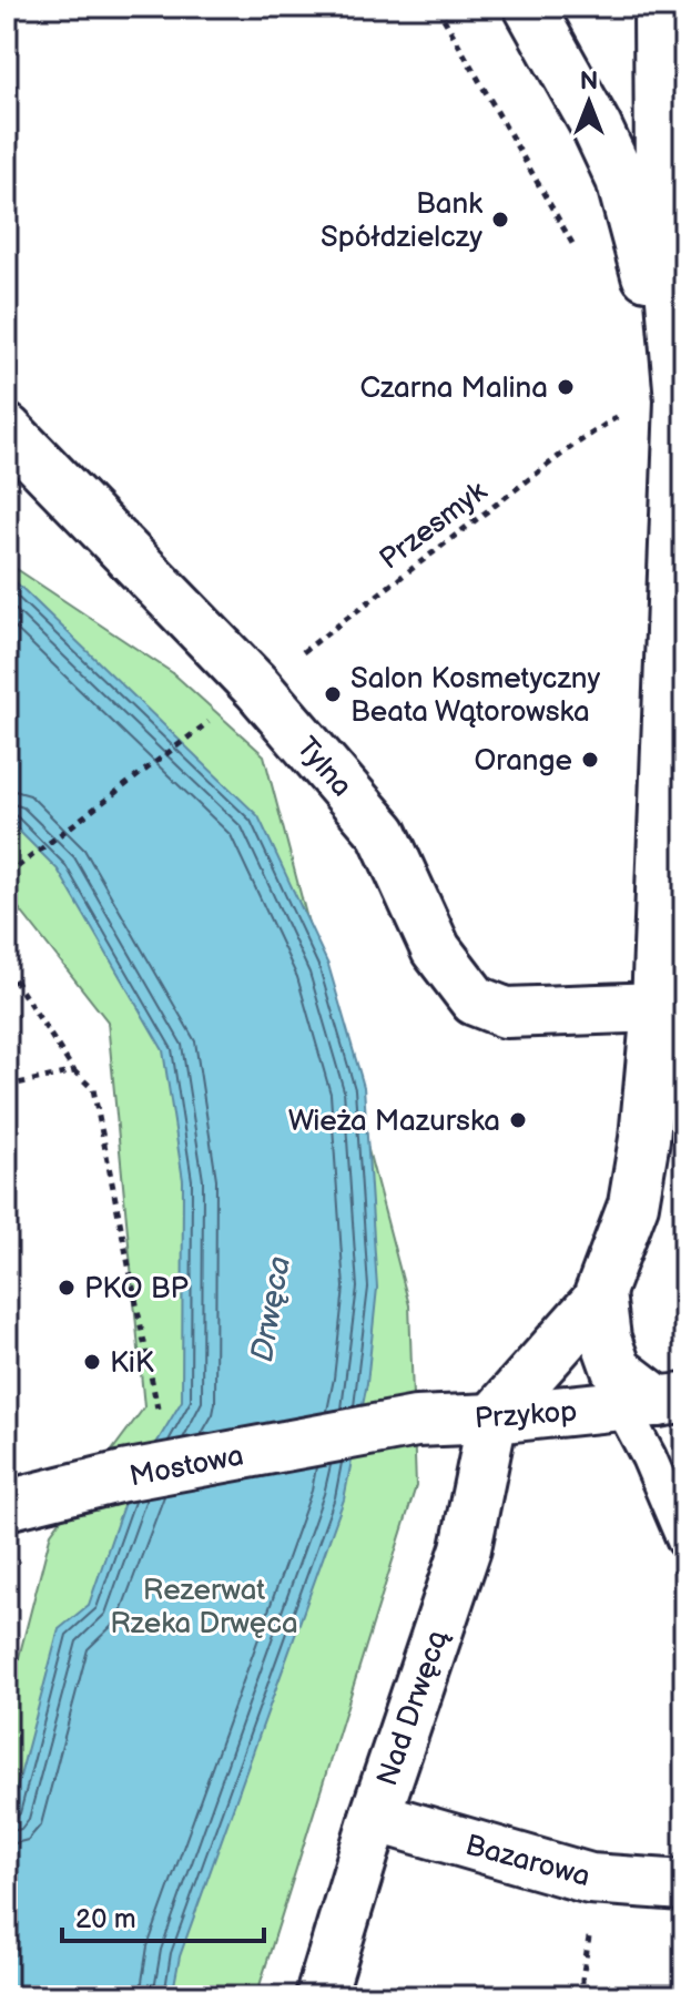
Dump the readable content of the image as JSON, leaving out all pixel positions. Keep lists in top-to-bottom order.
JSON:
{
  "streets": {
    "street": [
      "Tylna",
      "Przykop",
      "Mostowa",
      "Nad Drwęcą",
      "Bazarowa"
    ],
    "path": ["Przesmyk"]
  },
  "crossings": [
    ["Przesmyk", "Tylna"],
    ["Przykop", "Mostowa"],
    ["Przykop", "Nad Drwęcą"],
    ["Nad Drwęcą", "Bazarowa"]
  ],
  "water": ["Drwęca"],
  "parks": ["Rezerwat Rzeka Drwęca"],
  "places": [
    "Bank Spółdzielczy",
    "Czarna Malina",
    "Salon Kosmetyczny Beata Wątorowska",
    "Orange",
    "Wieża Mazurska",
    "PKO BP",
    "KiK"
  ],
  "scale_bar": "20 m",
  "north": "top"
}
